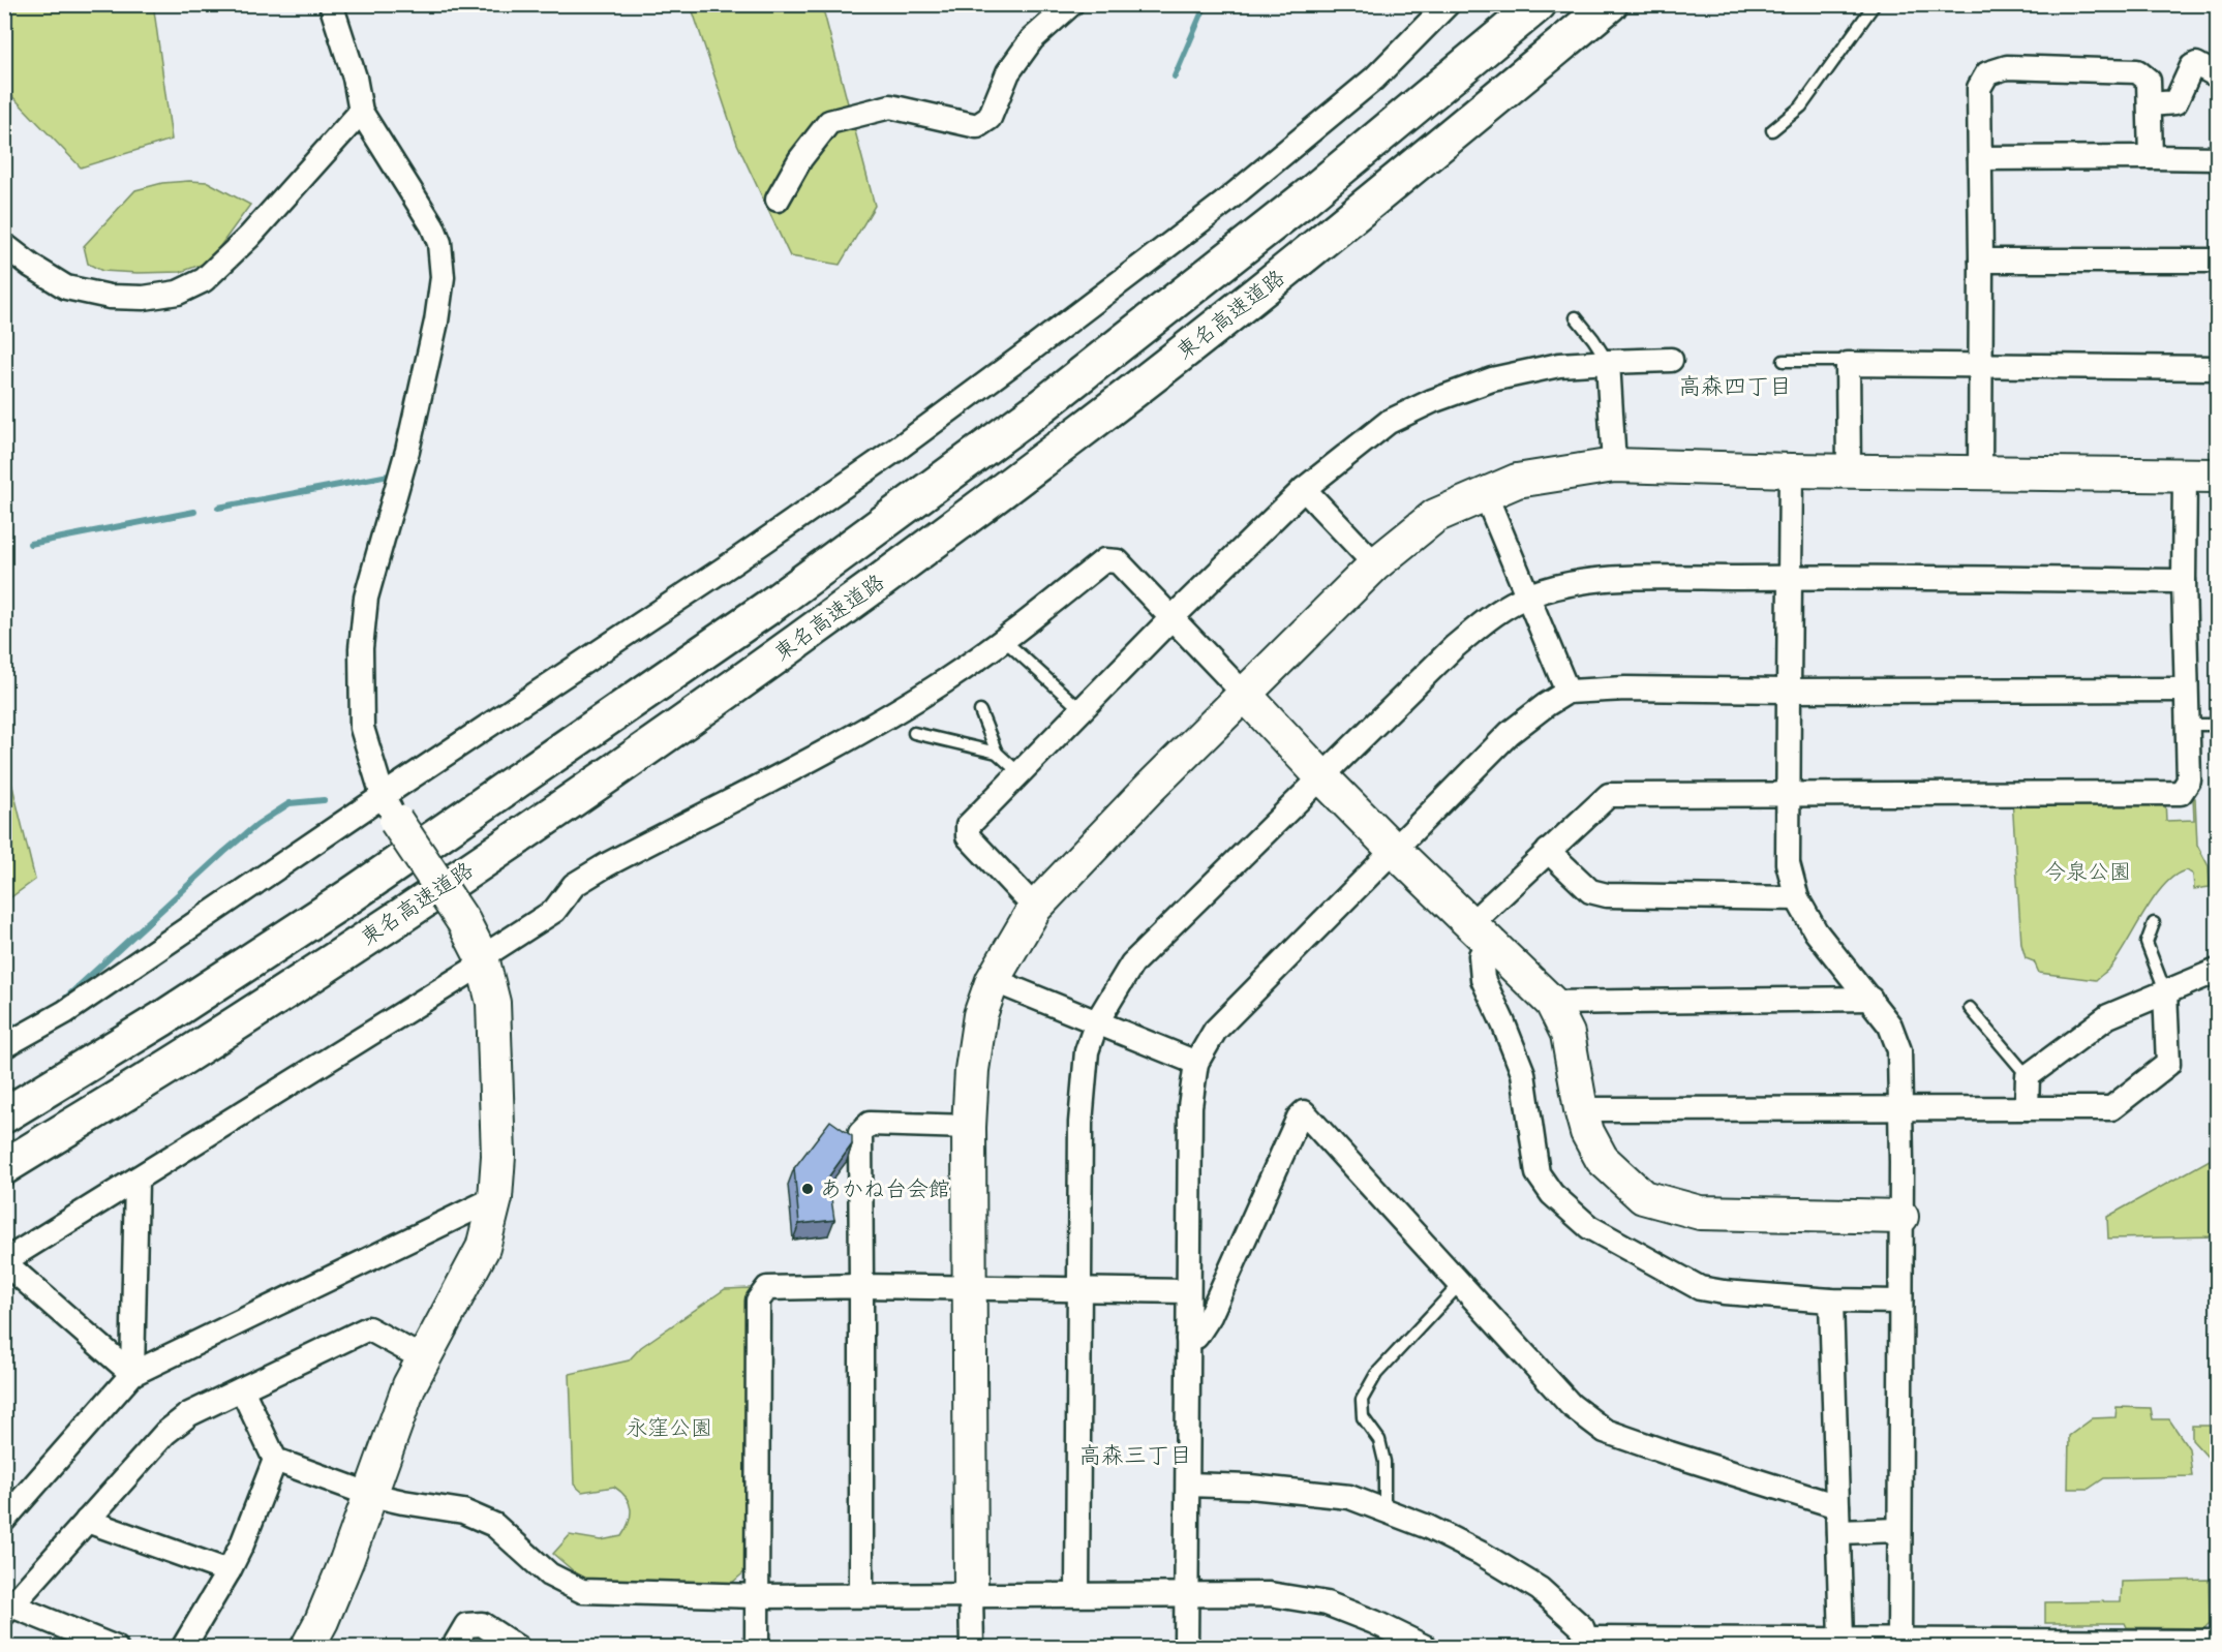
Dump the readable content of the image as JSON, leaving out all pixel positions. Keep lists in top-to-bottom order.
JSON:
{
  "streets": {
    "highway": ["東名高速道路"]
  },
  "districts": ["高森四丁目", "高森三丁目"],
  "parks": ["今泉公園", "永窪公園"],
  "places": ["あかね台会館"]
}
